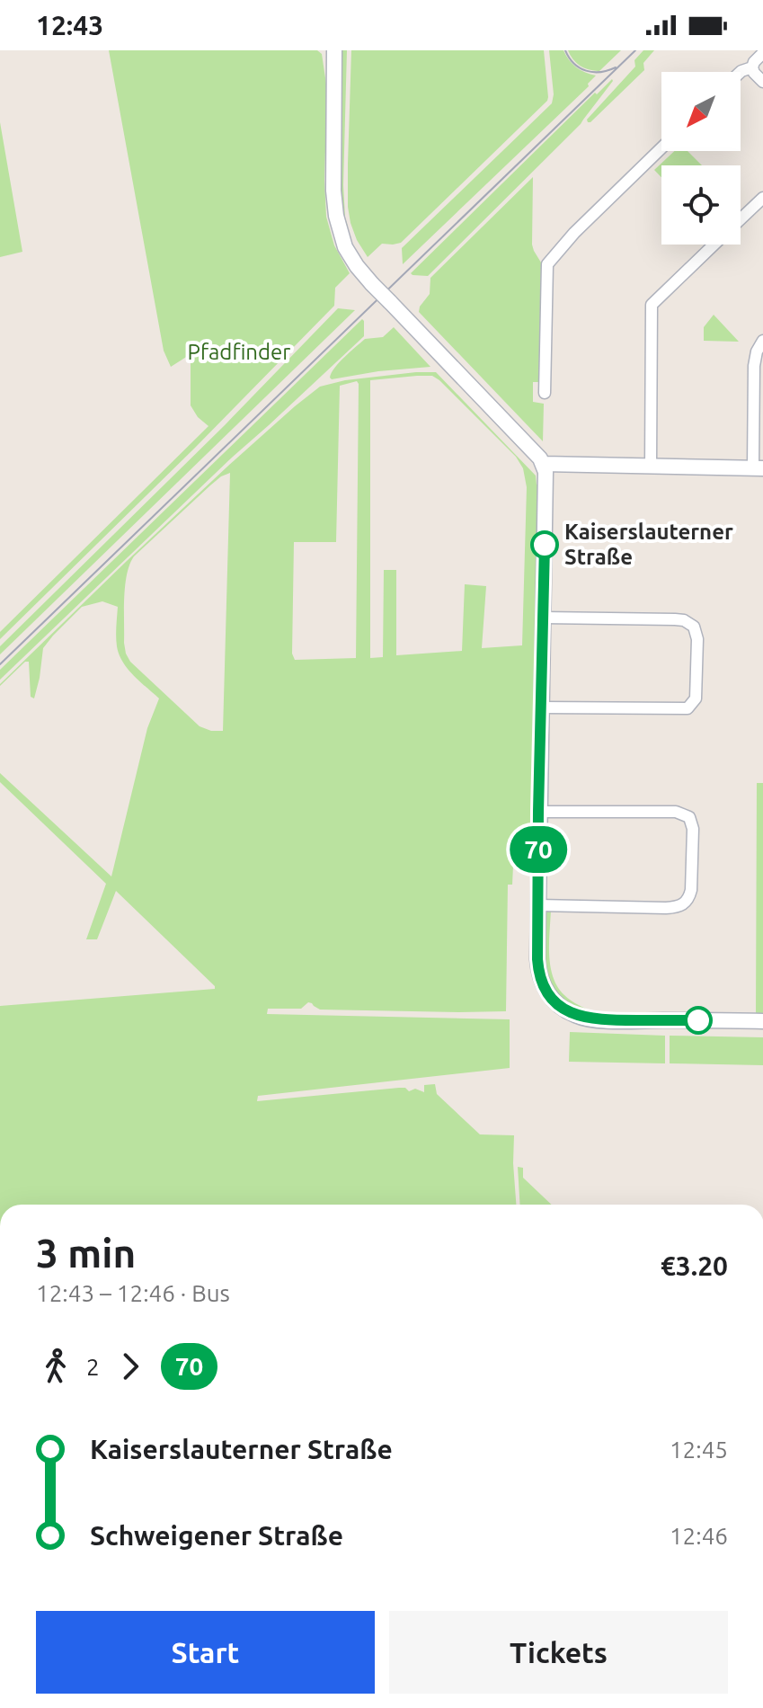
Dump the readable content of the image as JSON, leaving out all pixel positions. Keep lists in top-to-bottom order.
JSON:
{
  "parks": ["Pfadfinder"],
  "places": ["Kaiserslauterner Straße"],
  "lines": ["bus line 70"],
  "north": "bottom left",
  "page": {
    "status": "12:43",
    "on_map": "70",
    "heading": ["3 min", "12:43 – 12:46 · Bus", "€3.20"],
    "legs": ["2", "70"],
    "list": [
      {
        "name": "Kaiserslauterner Straße",
        "value": "12:45"
      },
      {
        "name": "Schweigener Straße",
        "value": "12:46"
      }
    ],
    "buttons": ["Start", "Tickets"]
  }
}
